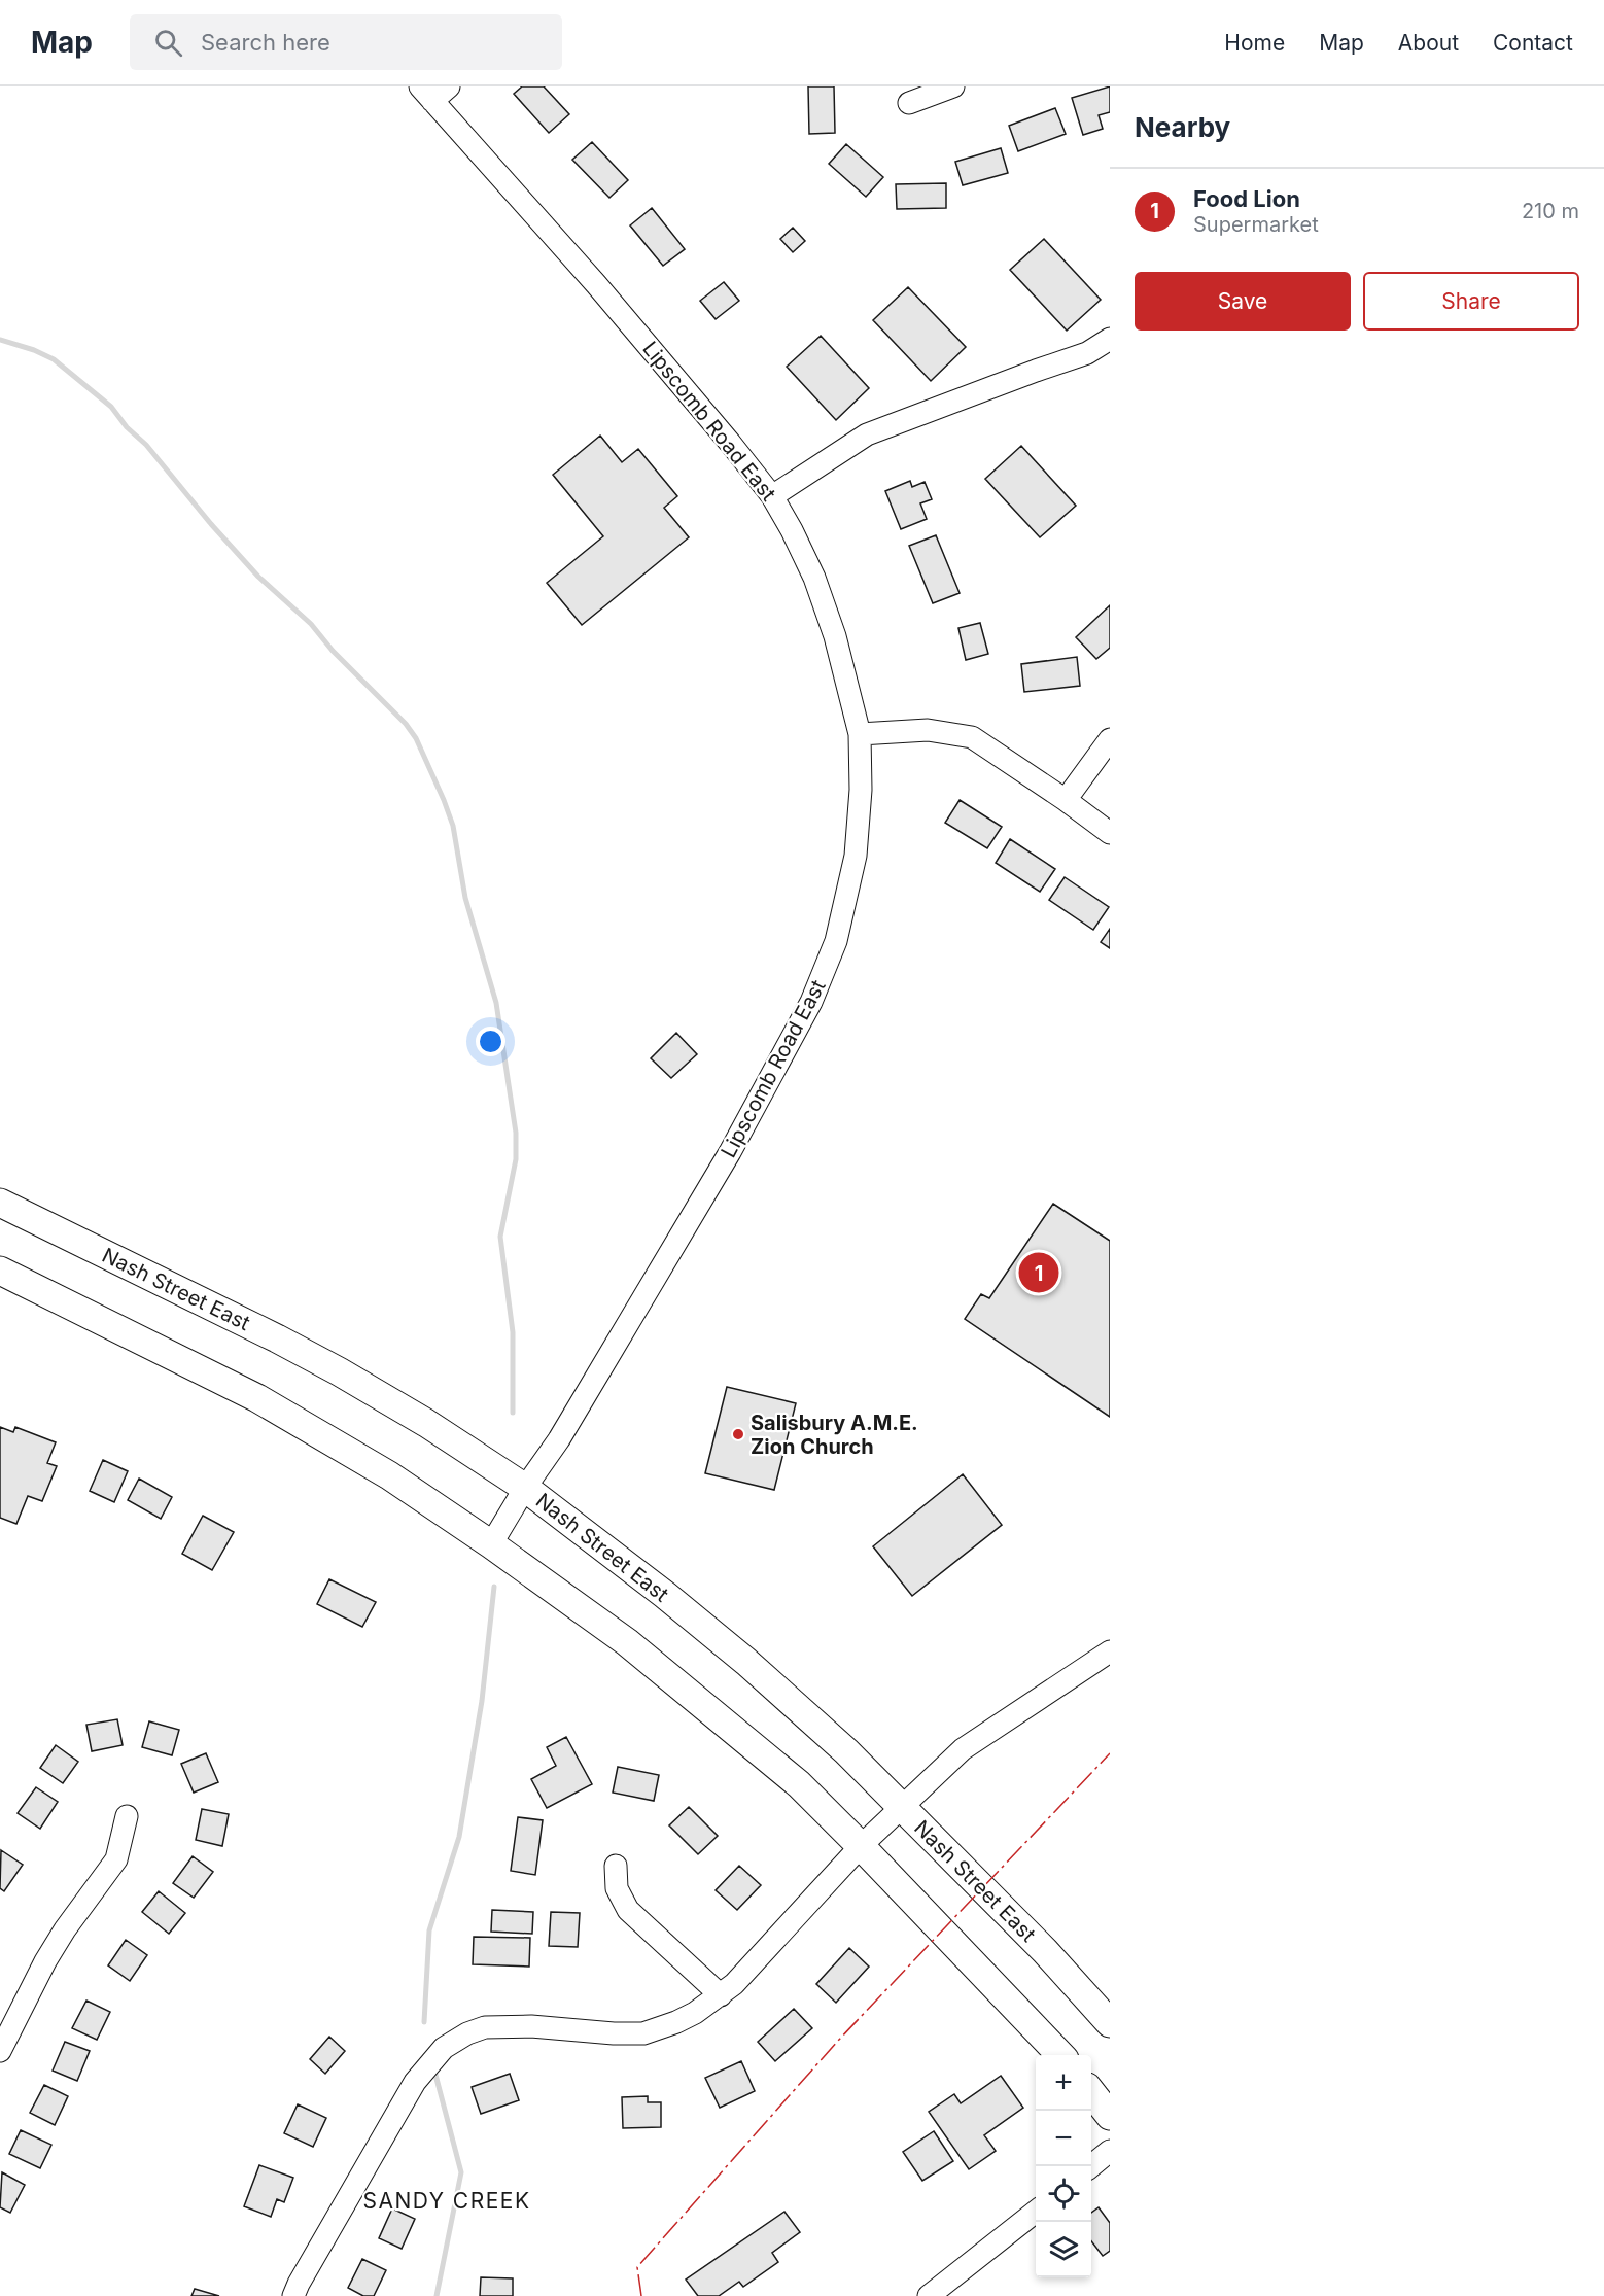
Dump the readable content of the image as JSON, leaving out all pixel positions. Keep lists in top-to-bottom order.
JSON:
{
  "streets": {
    "main road": ["Nash Street East"],
    "street": ["Lipscomb Road East"]
  },
  "crossings": [
    ["Lipscomb Road East", "Nash Street East"]
  ],
  "districts": ["SANDY CREEK"],
  "places": ["Salisbury A.M.E. Zion Church"],
  "page": {
    "header": "Map",
    "search": "Search here",
    "nav": [
      "Home",
      "Map",
      "About",
      "Contact"
    ],
    "heading": "Nearby",
    "list": [
      {
        "mark": "1",
        "name": "Food Lion",
        "note": "Supermarket",
        "value": "210 m"
      }
    ],
    "buttons": ["Save", "Share"],
    "pins": "1",
    "map_buttons": ["+", "−"]
  }
}
